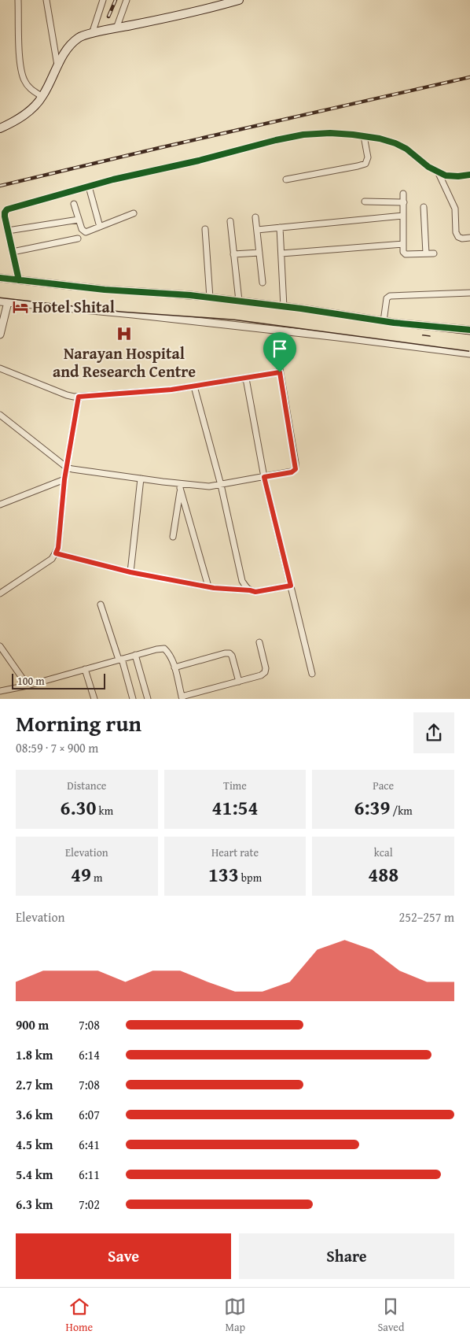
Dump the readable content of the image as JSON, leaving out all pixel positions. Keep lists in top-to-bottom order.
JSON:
{
  "places": {
    "hotel": ["Hotel Shital"],
    "hospital": ["Narayan Hospital and Research Centre"]
  },
  "scale_bar": "100 m",
  "page": {
    "scale": "100 m",
    "heading": ["Morning run", "08:59 · 7 × 900 m"],
    "stats": [
      ["Distance", "6.30 km"],
      ["Time", "41:54"],
      ["Pace", "6:39 /km"],
      ["Elevation", "49 m"],
      ["Heart rate", "133 bpm"],
      ["kcal", "488"]
    ],
    "chart": ["Elevation", "252–257 m"],
    "list": [
      {
        "name": "900 m",
        "note": "7:08"
      },
      {
        "name": "1.8 km",
        "note": "6:14"
      },
      {
        "name": "2.7 km",
        "note": "7:08"
      },
      {
        "name": "3.6 km",
        "note": "6:07"
      },
      {
        "name": "4.5 km",
        "note": "6:41"
      },
      {
        "name": "5.4 km",
        "note": "6:11"
      },
      {
        "name": "6.3 km",
        "note": "7:02"
      }
    ],
    "buttons": ["Save", "Share"],
    "tabs": ["Home", "Map", "Saved"]
  }
}
